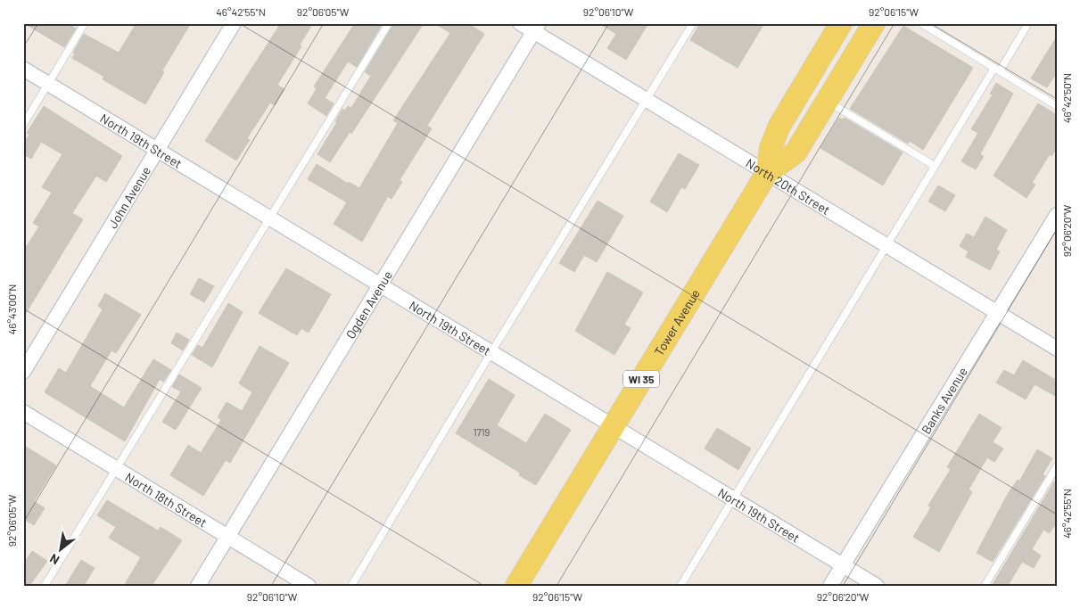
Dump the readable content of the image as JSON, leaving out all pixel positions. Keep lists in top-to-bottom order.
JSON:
{
  "streets": {
    "main road": ["Tower Avenue", "WI 35"],
    "street": [
      "North 19th Street",
      "North 20th Street",
      "John Avenue",
      "Ogden Avenue",
      "Banks Avenue",
      "North 18th Street"
    ]
  },
  "crossings": [
    ["North 19th Street", "John Avenue"],
    ["North 19th Street", "Ogden Avenue"],
    ["North 19th Street", "Tower Avenue"],
    ["North 19th Street", "Banks Avenue"],
    ["North 20th Street", "Ogden Avenue"],
    ["North 20th Street", "Tower Avenue"],
    ["North 20th Street", "Banks Avenue"],
    ["Ogden Avenue", "North 18th Street"]
  ],
  "house_numbers": ["1719"],
  "north": "bottom left",
  "coordinates": [
    "46°42'55\"N",
    "92°06'05\"W",
    "92°06'10\"W",
    "92°06'15\"W",
    "46°42'50\"N",
    "92°06'20\"W",
    "46°43'00\"N"
  ]
}
